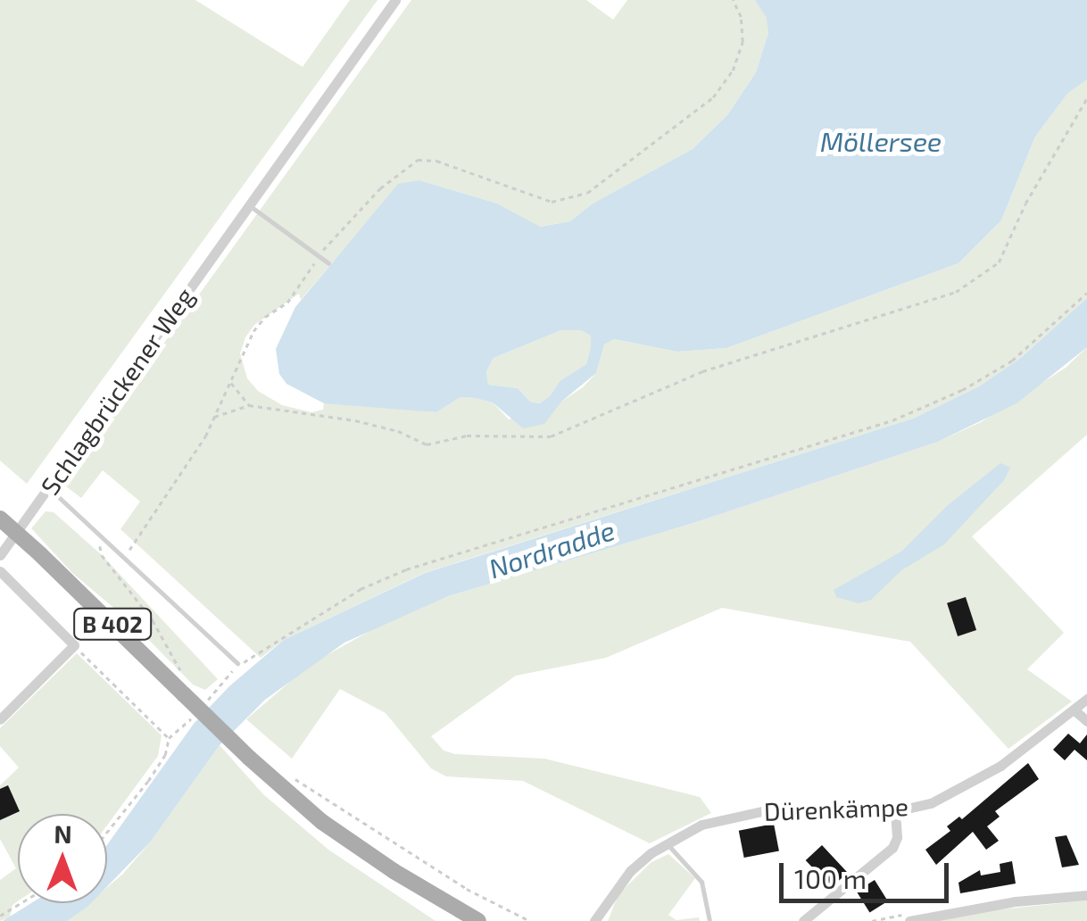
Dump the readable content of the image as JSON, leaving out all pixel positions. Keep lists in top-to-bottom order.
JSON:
{
  "streets": {
    "main road": ["B 402"],
    "street": ["Schlagbrückener Weg", "Dürenkämpe"]
  },
  "water": ["Möllersee", "Nordradde"],
  "scale_bar": "100 m",
  "north": "top"
}
